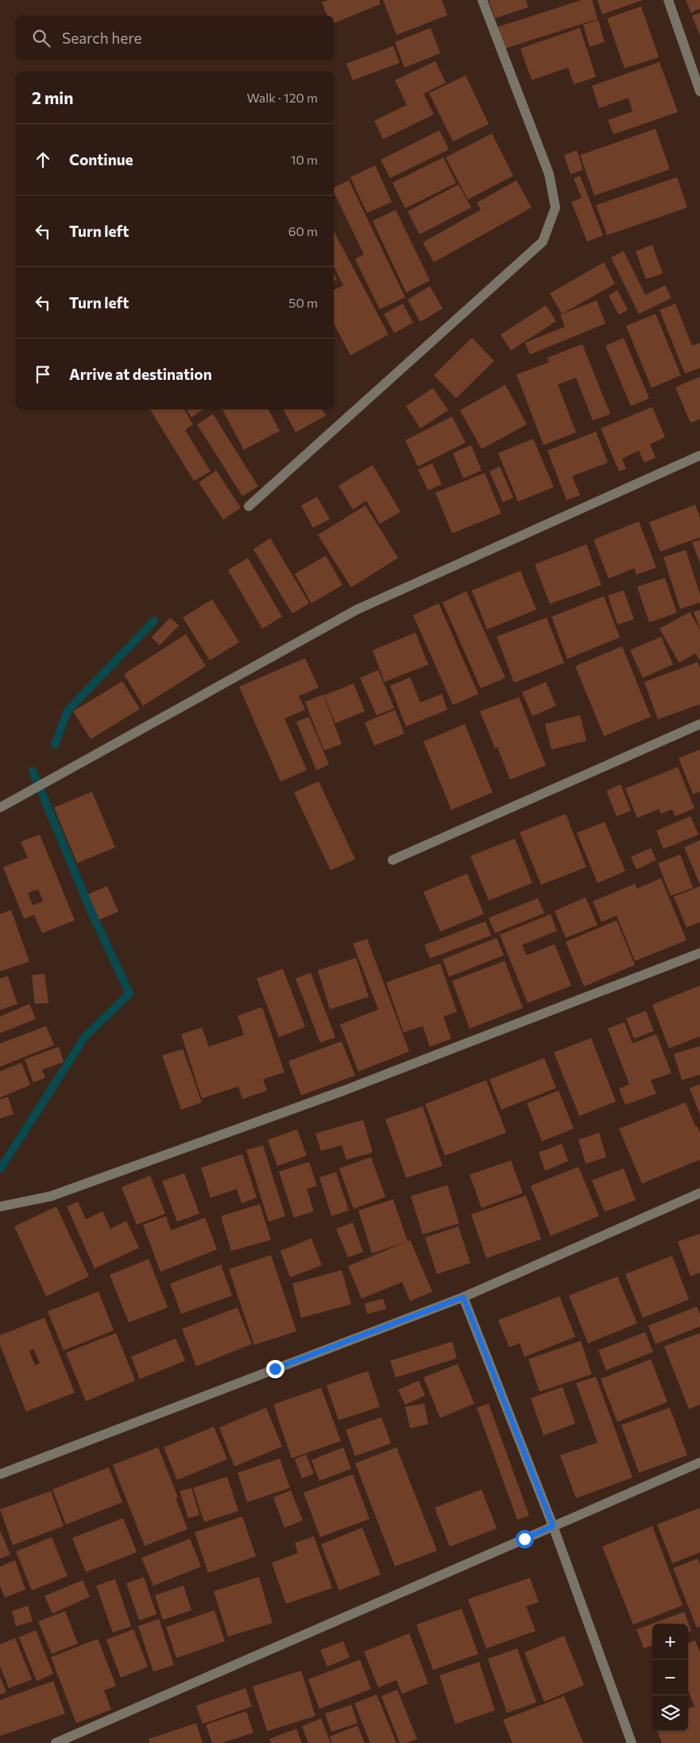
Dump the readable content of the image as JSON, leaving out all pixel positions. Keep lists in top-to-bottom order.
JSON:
{
  "page": {
    "search": "Search here",
    "heading": ["2 min", "Walk · 120 m"],
    "list": [
      ["Continue", "10 m"],
      ["Turn left", "60 m"],
      ["Turn left", "50 m"],
      "Arrive at destination"
    ],
    "map_buttons": ["+", "−"]
  }
}
